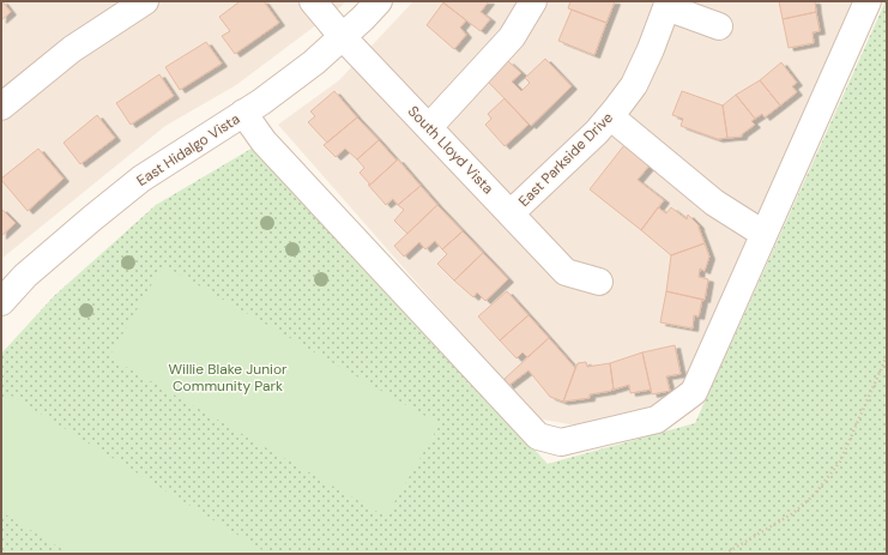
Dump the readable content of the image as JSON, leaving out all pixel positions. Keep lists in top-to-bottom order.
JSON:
{
  "streets": {
    "street": ["East Hidalgo Vista", "South Lloyd Vista", "East Parkside Drive"]
  },
  "crossings": [
    ["East Hidalgo Vista", "South Lloyd Vista"],
    ["South Lloyd Vista", "East Parkside Drive"]
  ],
  "parks": ["Willie Blake Junior Community Park"]
}
